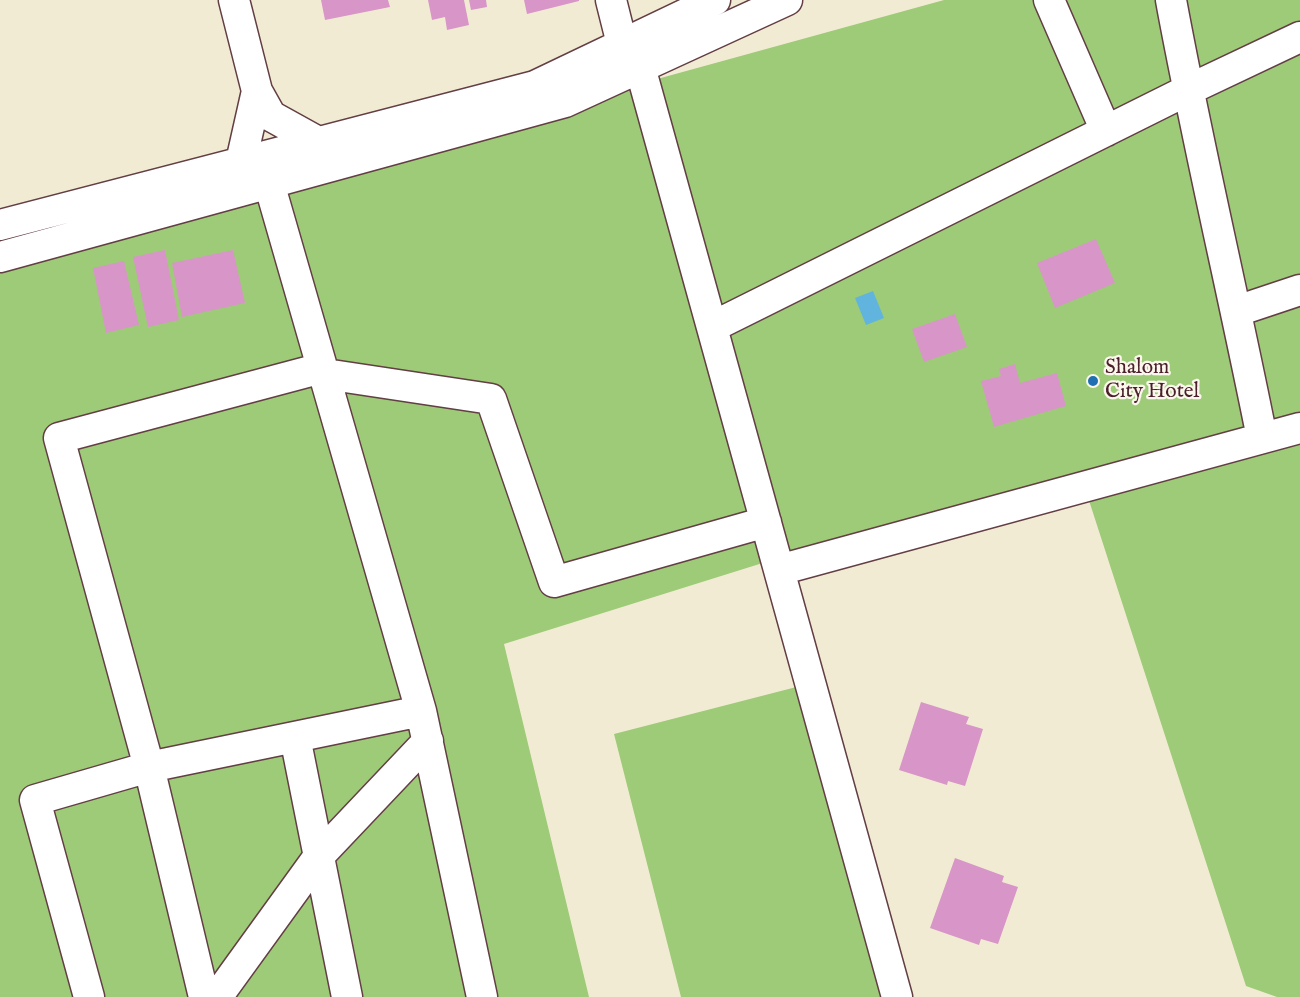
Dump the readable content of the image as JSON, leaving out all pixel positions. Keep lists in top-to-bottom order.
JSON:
{
  "places": ["Shalom City Hotel"]
}
